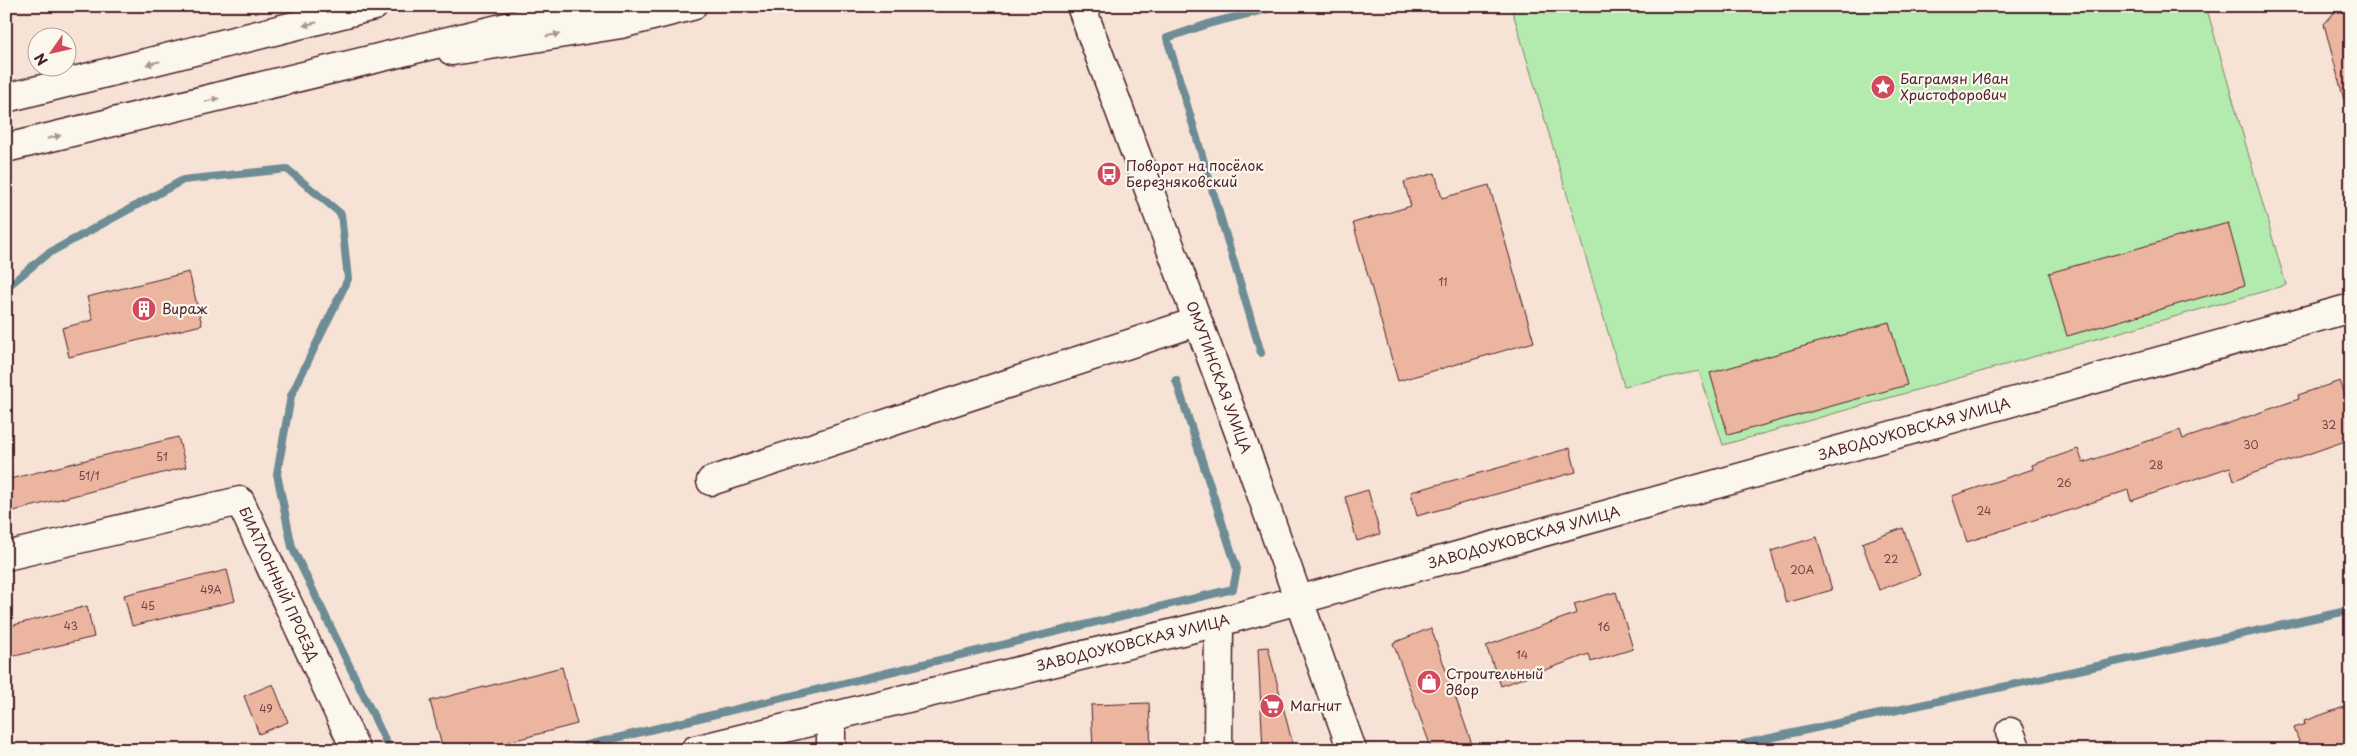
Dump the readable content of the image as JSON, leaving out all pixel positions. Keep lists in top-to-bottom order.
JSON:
{
  "streets": {
    "main road": ["ОМУТИНСКАЯ УЛИЦА", "ЗАВОДОУКОВСКАЯ УЛИЦА", "БИАТЛОННЫЙ ПРОЕЗД"]
  },
  "crossings": [
    ["ОМУТИНСКАЯ УЛИЦА", "ЗАВОДОУКОВСКАЯ УЛИЦА"]
  ],
  "places": {
    "place": ["Баграмян Иван Христофорович"],
    "bus stop": ["Поворот на посёлок Березняковский"],
    "building": ["Вираж"],
    "shop": ["Строительный двор"],
    "supermarket": ["Магнит"]
  },
  "house_numbers": [
    "11",
    "32",
    "30",
    "51",
    "28",
    "51/1",
    "26",
    "24",
    "22",
    "20А",
    "49А",
    "45",
    "43",
    "16",
    "14",
    "49"
  ],
  "north": "bottom left"
}
